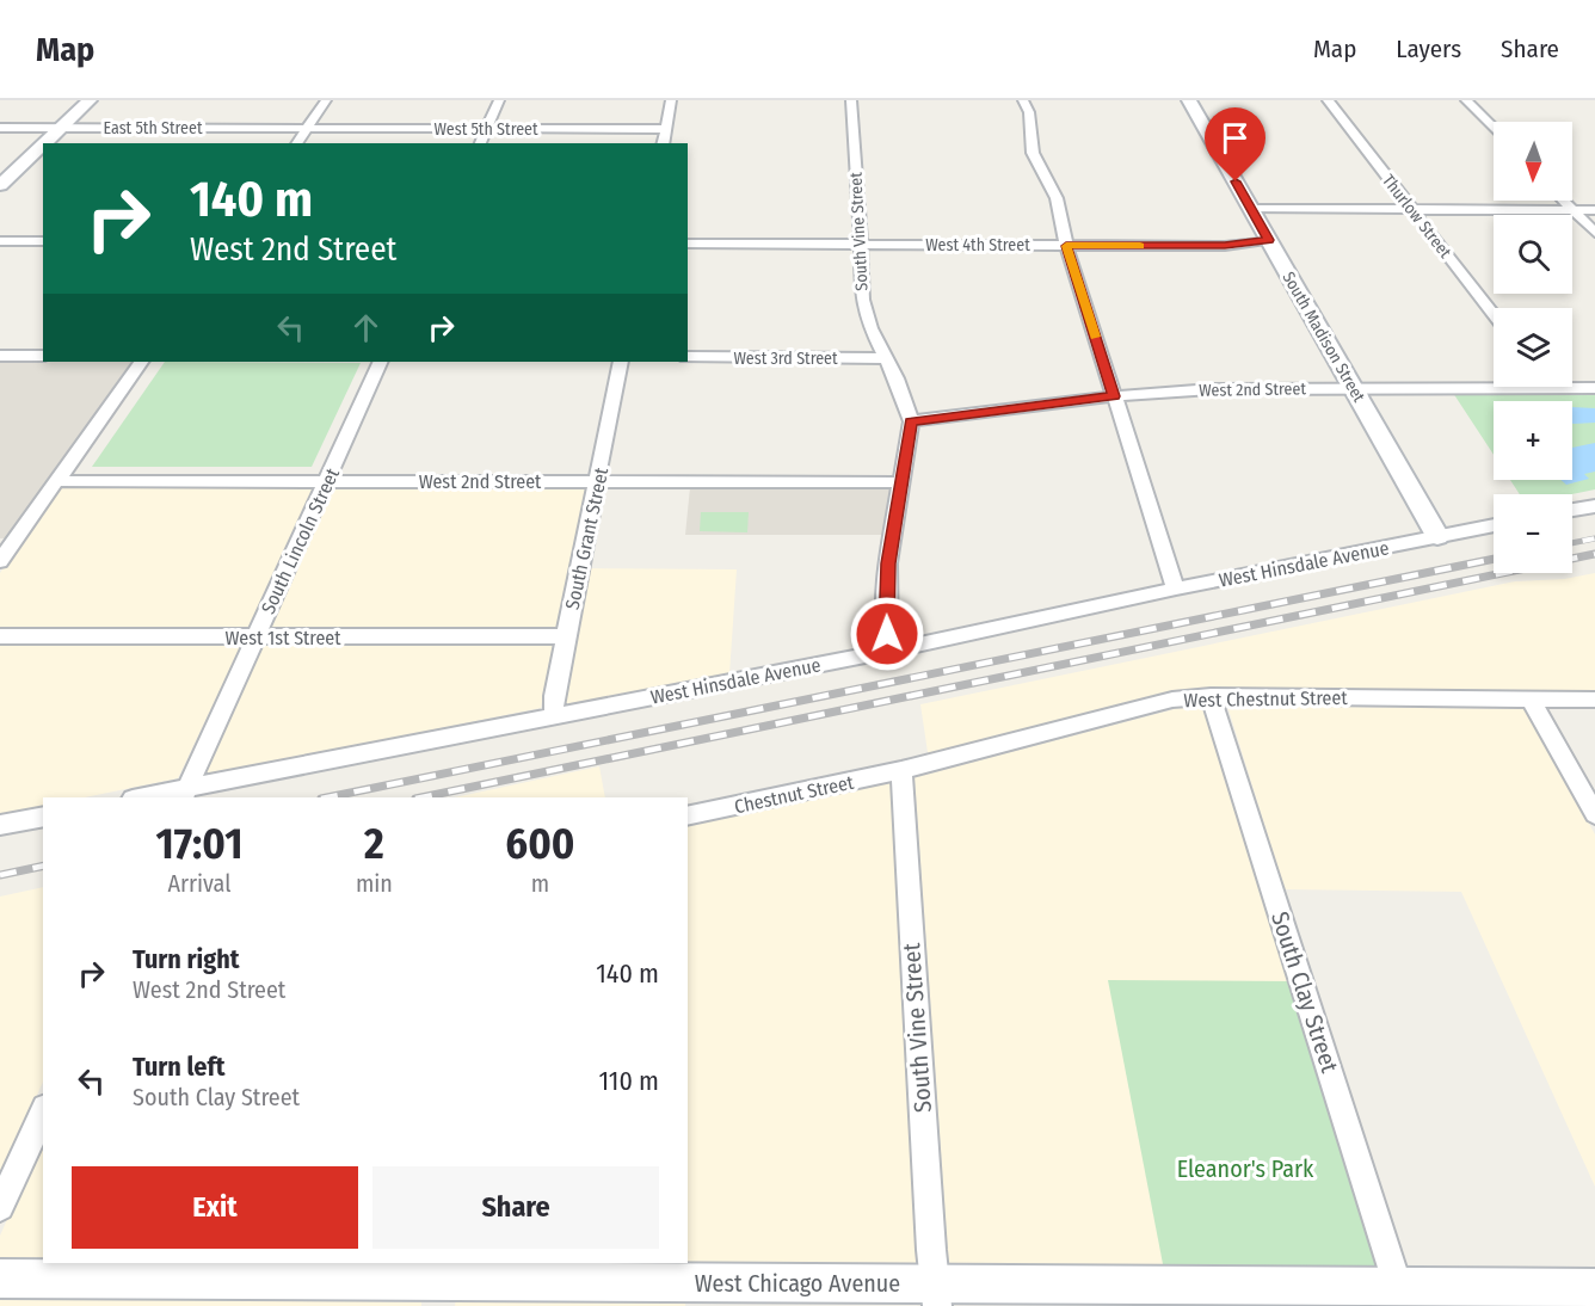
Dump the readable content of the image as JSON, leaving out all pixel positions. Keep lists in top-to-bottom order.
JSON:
{
  "streets": {
    "street": [
      "East 5th Street",
      "West 5th Street",
      "Thurlow Street",
      "South Vine Street",
      "West 4th Street",
      "South Madison Street",
      "West 3rd Street",
      "West 2nd Street",
      "South Grant Street",
      "South Lincoln Street",
      "West Hinsdale Avenue",
      "West 1st Street",
      "West Chestnut Street",
      "Chestnut Street",
      "South Clay Street",
      "West Chicago Avenue"
    ]
  },
  "crossings": [
    ["East 5th Street", "West 5th Street"],
    ["South Vine Street", "West 4th Street"],
    ["South Vine Street", "West 3rd Street"],
    ["South Vine Street", "West 2nd Street"],
    ["South Vine Street", "West Hinsdale Avenue"],
    ["South Vine Street", "West Chestnut Street"],
    ["South Vine Street", "Chestnut Street"],
    ["South Vine Street", "West Chicago Avenue"],
    ["West 4th Street", "South Madison Street"],
    ["South Madison Street", "West 2nd Street"],
    ["South Madison Street", "West Hinsdale Avenue"],
    ["West 2nd Street", "South Grant Street"],
    ["West 2nd Street", "South Lincoln Street"],
    ["South Grant Street", "West Hinsdale Avenue"],
    ["South Grant Street", "West 1st Street"],
    ["South Lincoln Street", "West Hinsdale Avenue"],
    ["South Lincoln Street", "West 1st Street"],
    ["West Chestnut Street", "Chestnut Street"],
    ["West Chestnut Street", "South Clay Street"],
    ["South Clay Street", "West Chicago Avenue"]
  ],
  "parks": ["Eleanor's Park"],
  "north": "bottom",
  "page": {
    "header": "Map",
    "nav": ["Map", "Layers", "Share"],
    "map_buttons": ["+", "−"],
    "turn": ["140 m", "West 2nd Street"],
    "eta": [
      "17:01",
      "Arrival",
      "2",
      "min",
      "600",
      "m"
    ],
    "list": [
      {
        "name": "Turn right",
        "note": "West 2nd Street",
        "value": "140 m"
      },
      {
        "name": "Turn left",
        "note": "South Clay Street",
        "value": "110 m"
      }
    ],
    "buttons": ["Exit", "Share"]
  }
}
